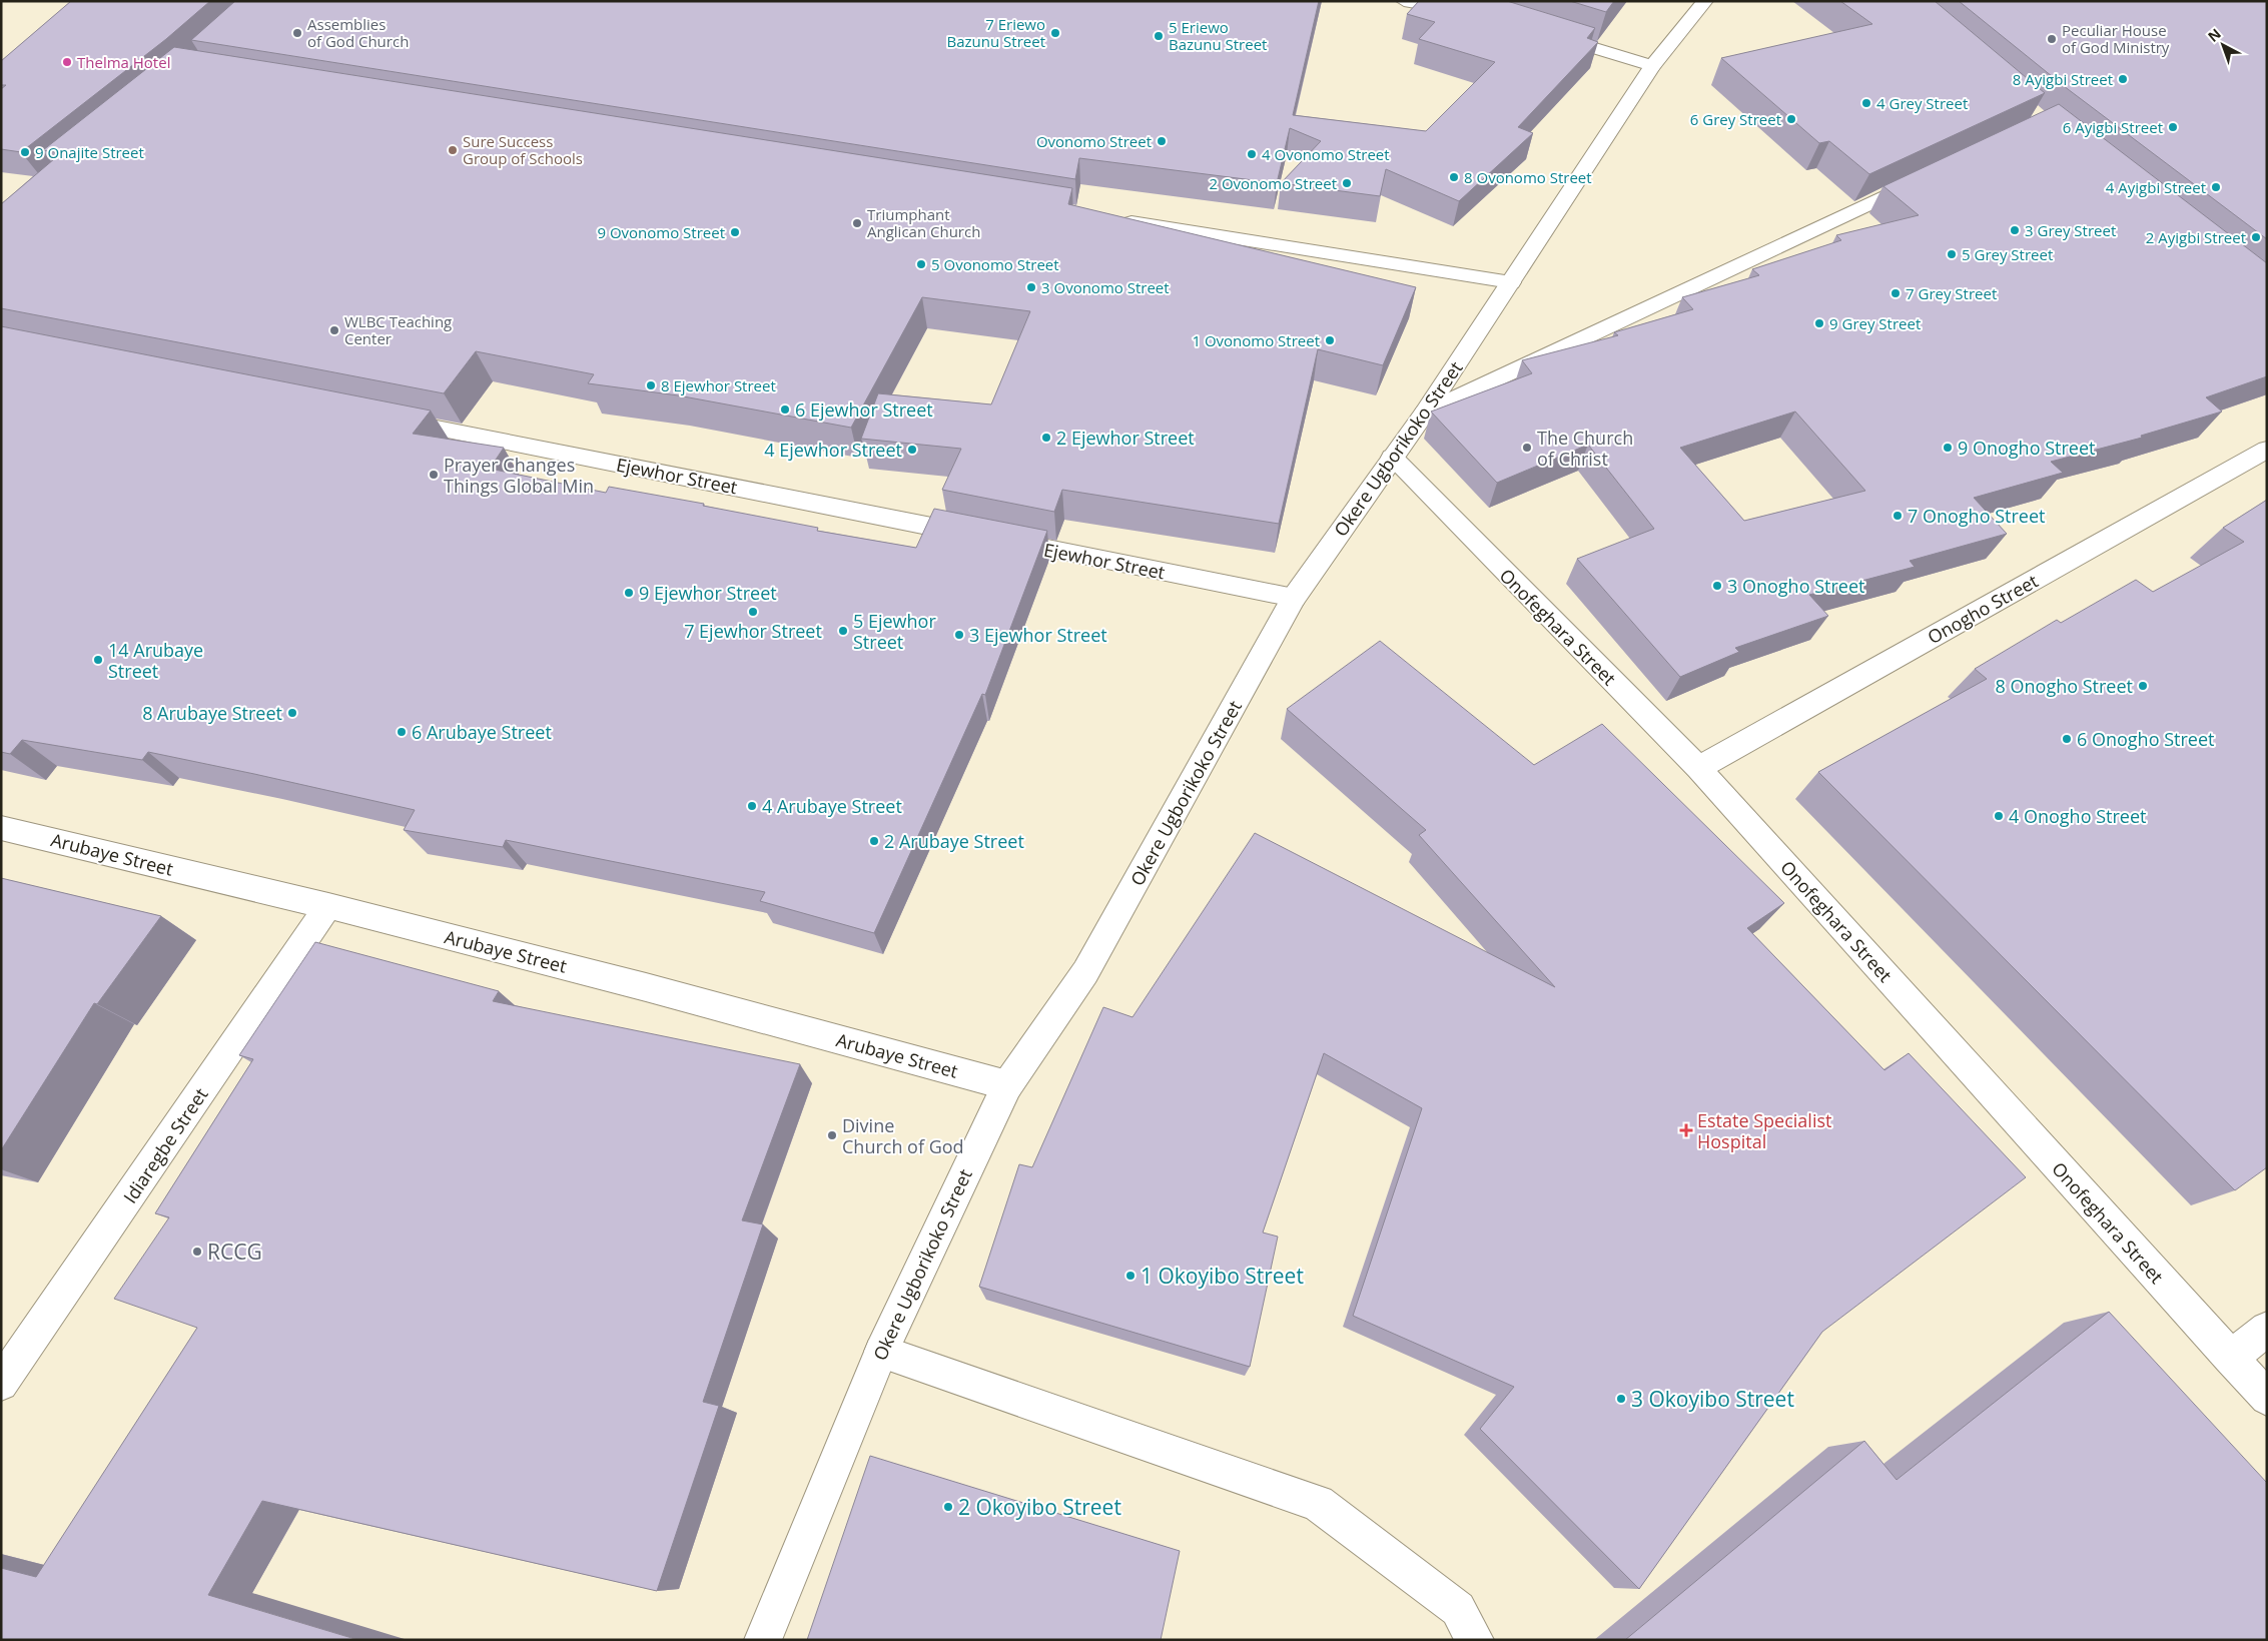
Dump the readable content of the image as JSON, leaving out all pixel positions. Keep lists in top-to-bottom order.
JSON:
{
  "streets": {
    "street": [
      "Okere Ugborikoko Street",
      "Ejewhor Street",
      "Onogho Street",
      "Onofeghara Street",
      "Arubaye Street",
      "Idiaregbe Street"
    ]
  },
  "crossings": [
    ["Okere Ugborikoko Street", "Ejewhor Street"],
    ["Okere Ugborikoko Street", "Onofeghara Street"],
    ["Okere Ugborikoko Street", "Arubaye Street"],
    ["Onogho Street", "Onofeghara Street"],
    ["Arubaye Street", "Idiaregbe Street"]
  ],
  "places": {
    "other": [
      "Assemblies of God Church",
      "7 Eriewo Bazunu Street",
      "5 Eriewo Bazunu Street",
      "Peculiar House of God Ministry",
      "Thelma Hotel",
      "8 Ayigbi Street",
      "4 Grey Street",
      "6 Grey Street",
      "6 Ayigbi Street",
      "Ovonomo Street",
      "Sure Success Group of Schools",
      "9 Onajite Street",
      "4 Ovonomo Street",
      "8 Ovonomo Street",
      "2 Ovonomo Street",
      "4 Ayigbi Street",
      "Triumphant Anglican Church",
      "3 Grey Street",
      "9 Ovonomo Street",
      "2 Ayigbi Street",
      "5 Grey Street",
      "5 Ovonomo Street",
      "3 Ovonomo Street",
      "7 Grey Street",
      "9 Grey Street",
      "WLBC Teaching Center",
      "1 Ovonomo Street",
      "8 Ejewhor Street",
      "6 Ejewhor Street",
      "2 Ejewhor Street",
      "The Church of Christ",
      "9 Onogho Street",
      "4 Ejewhor Street",
      "Prayer Changes Things Global Min",
      "7 Onogho Street",
      "3 Onogho Street",
      "9 Ejewhor Street",
      "7 Ejewhor Street",
      "5 Ejewhor Street",
      "3 Ejewhor Street",
      "14 Arubaye Street",
      "8 Onogho Street",
      "8 Arubaye Street",
      "6 Arubaye Street",
      "6 Onogho Street",
      "4 Arubaye Street",
      "4 Onogho Street",
      "2 Arubaye Street",
      "Divine Church of God",
      "RCCG",
      "1 Okoyibo Street",
      "3 Okoyibo Street",
      "2 Okoyibo Street"
    ],
    "health": ["Estate Specialist Hospital"]
  },
  "north": "top left"
}
